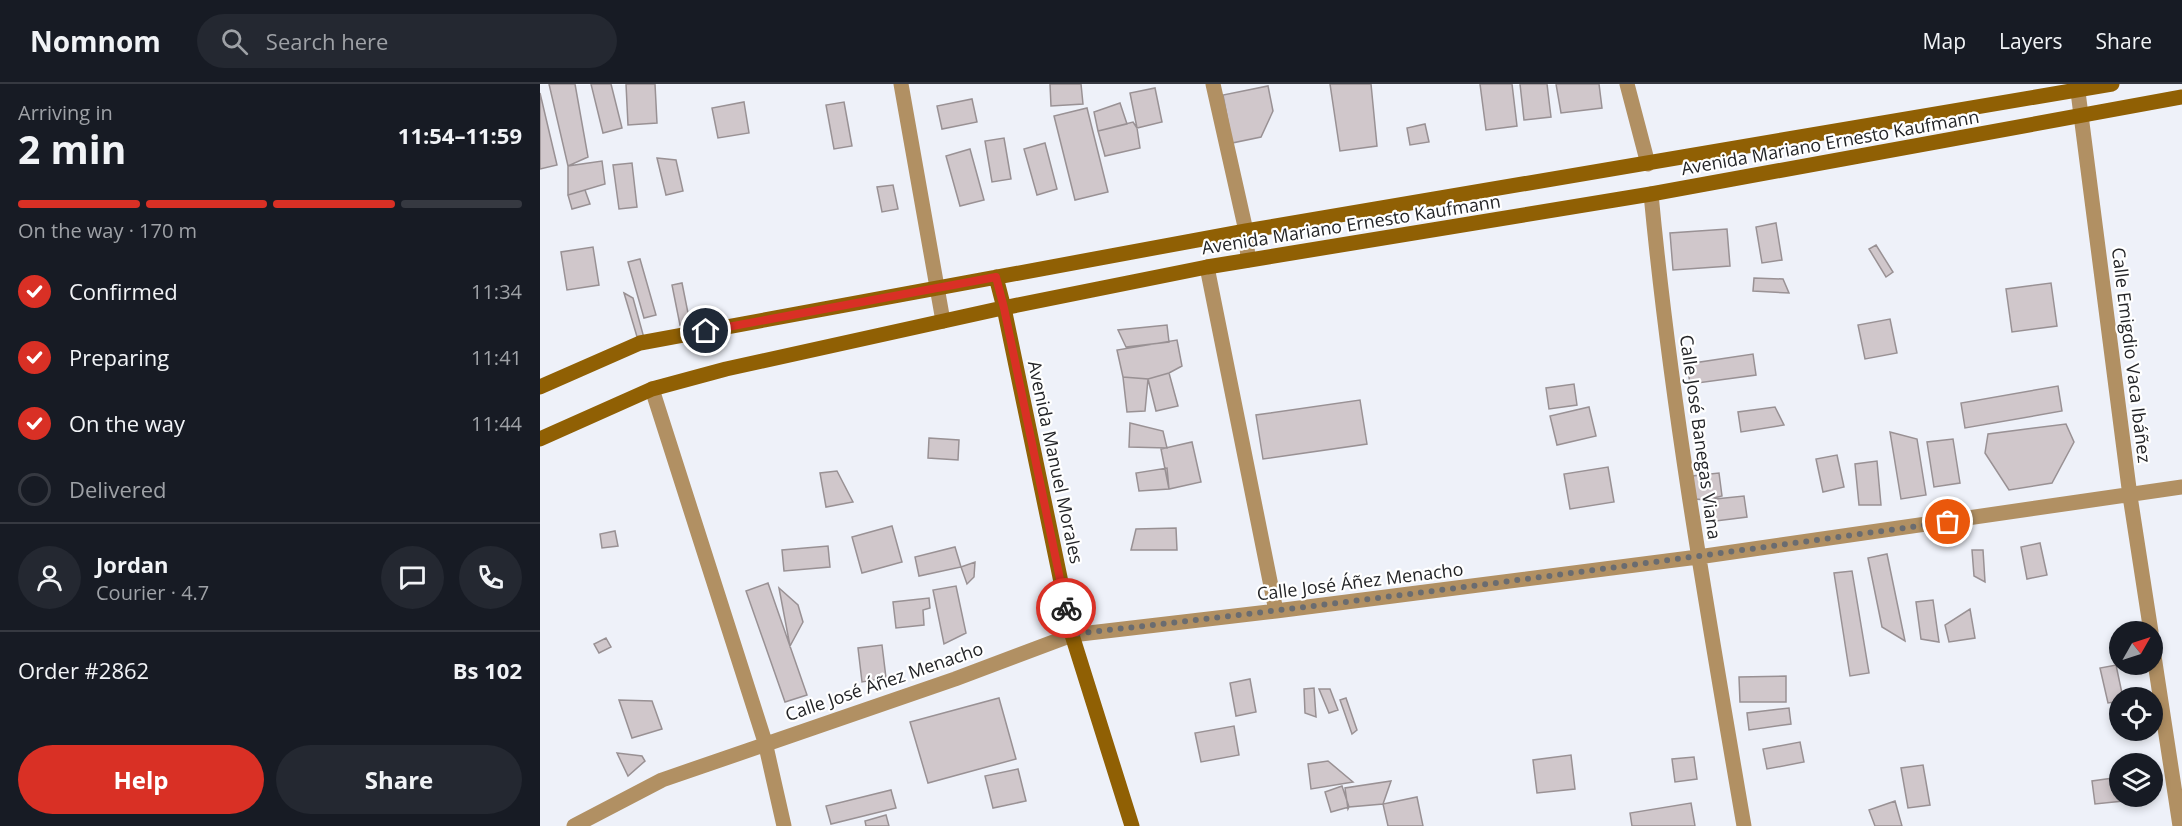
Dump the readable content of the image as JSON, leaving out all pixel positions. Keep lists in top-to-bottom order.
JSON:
{
  "streets": {
    "main road": ["Avenida Mariano Ernesto Kaufmann", "Avenida Manuel Morales"],
    "street": ["Calle Emigdio Vaca Ibáñez", "Calle José Banegas Viana", "Calle José Áñez Menacho"]
  },
  "crossings": [
    ["Avenida Mariano Ernesto Kaufmann", "Calle Emigdio Vaca Ibáñez"],
    ["Avenida Mariano Ernesto Kaufmann", "Calle José Banegas Viana"],
    ["Avenida Mariano Ernesto Kaufmann", "Avenida Manuel Morales"],
    ["Calle Emigdio Vaca Ibáñez", "Calle José Áñez Menacho"],
    ["Calle José Banegas Viana", "Calle José Áñez Menacho"],
    ["Avenida Manuel Morales", "Calle José Áñez Menacho"]
  ],
  "north": "top right",
  "page": {
    "header": "Nomnom",
    "search": "Search here",
    "nav": ["Map", "Layers", "Share"],
    "heading": ["2 min", "Arriving in", "11:54–11:59"],
    "panel": [
      "Jordan",
      "Courier · 4.7",
      "Order #2862",
      "Bs 102"
    ],
    "bar": "On the way · 170 m",
    "list": [
      ["Confirmed", "11:34"],
      ["Preparing", "11:41"],
      ["On the way", "11:44"],
      "Delivered"
    ],
    "buttons": ["Help", "Share"]
  }
}
